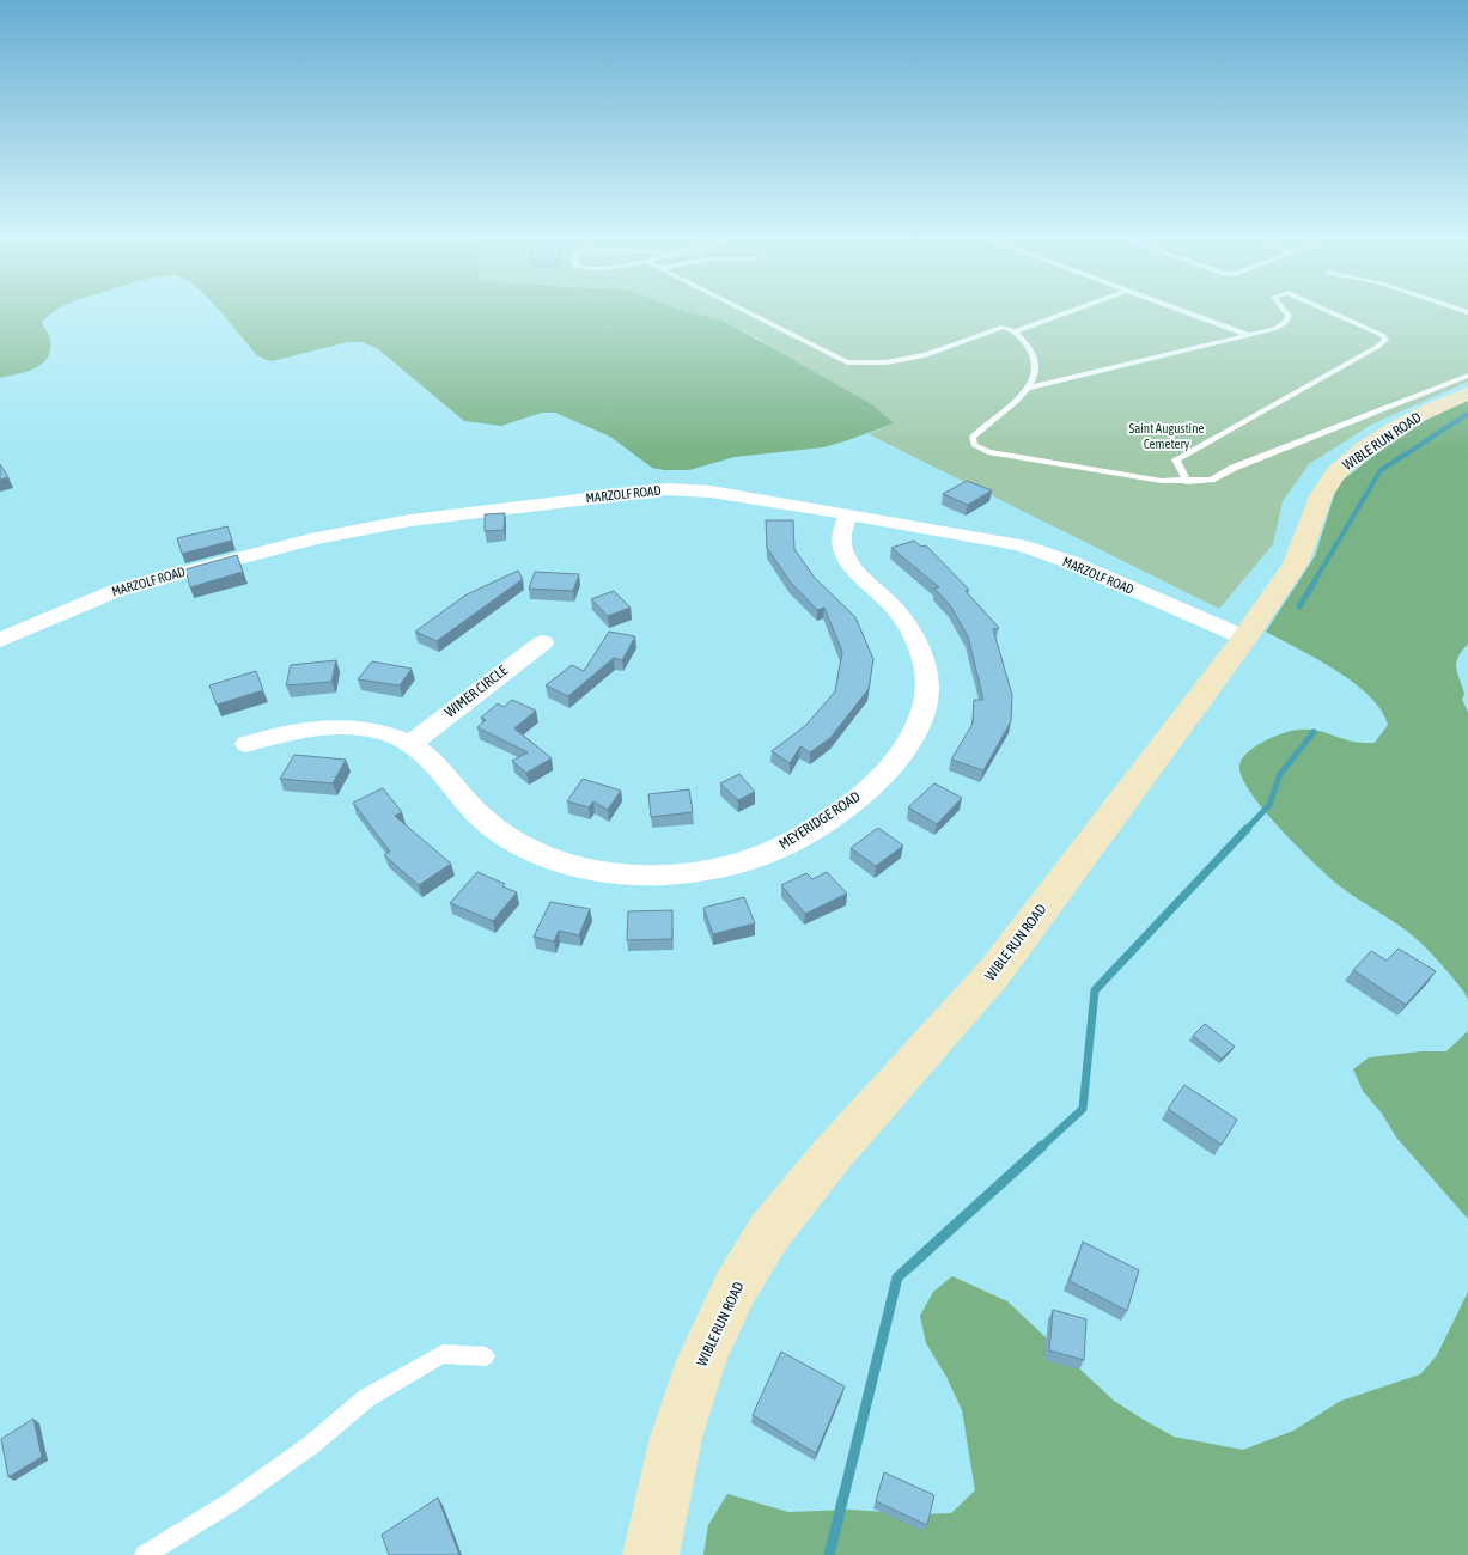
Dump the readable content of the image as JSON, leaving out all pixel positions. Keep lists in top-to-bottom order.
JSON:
{
  "streets": {
    "street": [
      "WIBLE RUN ROAD",
      "MARZOLF ROAD",
      "WIMER CIRCLE",
      "MEYERIDGE ROAD"
    ]
  },
  "crossings": [
    ["WIBLE RUN ROAD", "MARZOLF ROAD"],
    ["MARZOLF ROAD", "MEYERIDGE ROAD"],
    ["WIMER CIRCLE", "MEYERIDGE ROAD"]
  ],
  "parks": ["Saint Augustine Cemetery"]
}
